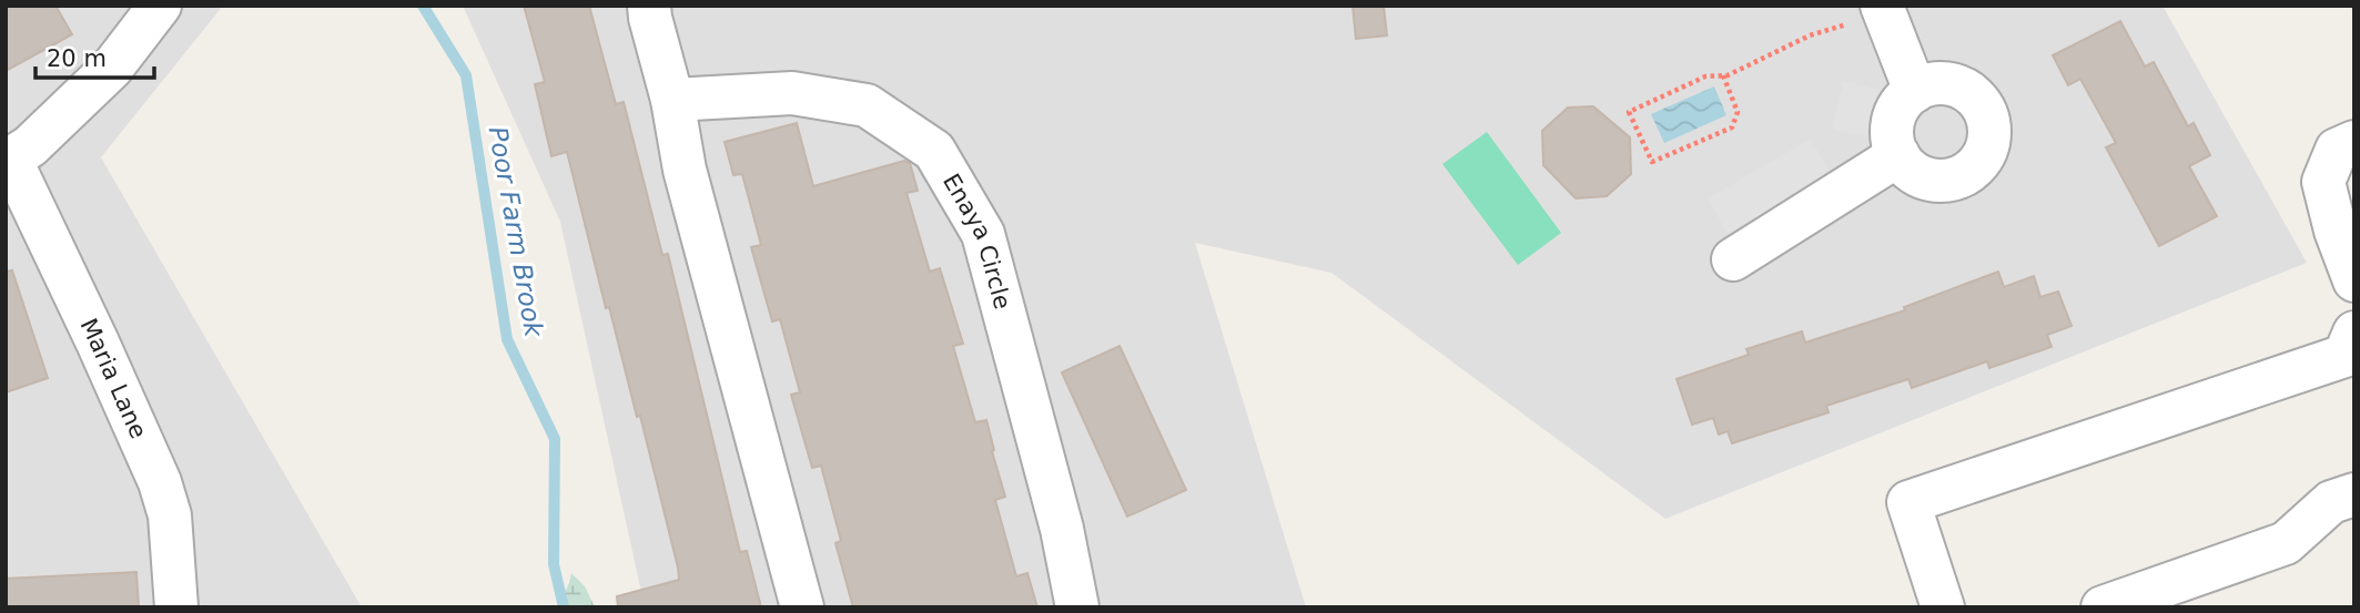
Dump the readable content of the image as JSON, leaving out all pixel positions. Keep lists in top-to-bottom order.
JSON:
{
  "streets": {
    "street": ["Enaya Circle", "Maria Lane"]
  },
  "water": ["Poor Farm Brook"],
  "scale_bar": "20 m"
}
